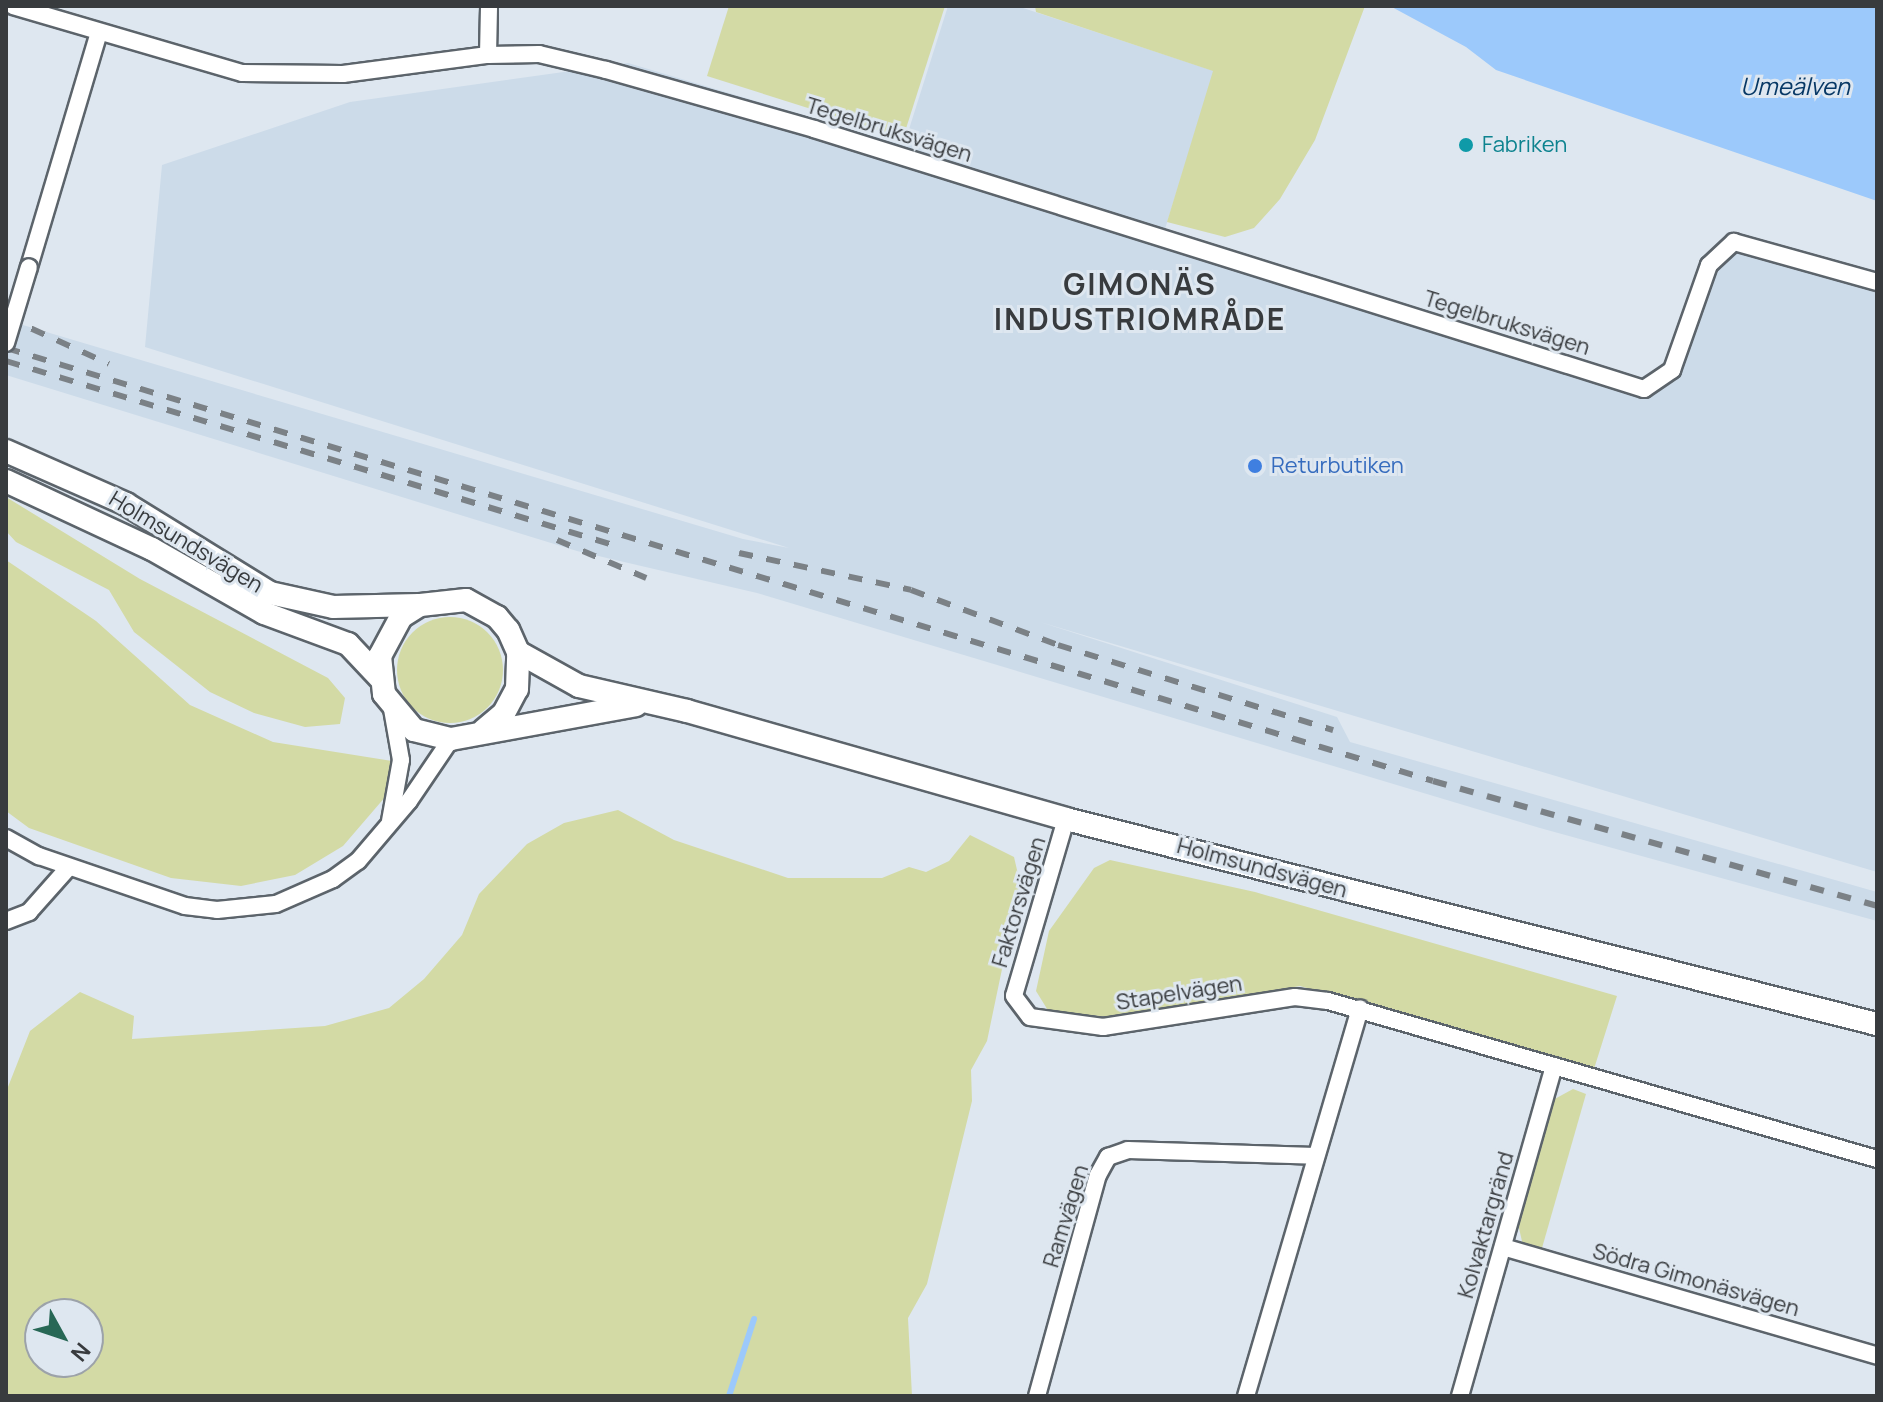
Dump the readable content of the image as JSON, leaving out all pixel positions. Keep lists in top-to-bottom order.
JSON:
{
  "streets": {
    "main road": ["Holmsundsvägen"],
    "street": [
      "Tegelbruksvägen",
      "Faktorsvägen",
      "Stapelvägen",
      "Ramvägen",
      "Kolvaktargränd",
      "Södra Gimonäsvägen"
    ]
  },
  "crossings": [
    ["Holmsundsvägen", "Faktorsvägen"],
    ["Faktorsvägen", "Stapelvägen"],
    ["Kolvaktargränd", "Södra Gimonäsvägen"]
  ],
  "districts": ["GIMONÄS INDUSTRIOMRÅDE"],
  "water": ["Umeälven"],
  "places": ["Fabriken", "Returbutiken"],
  "north": "bottom right"
}
